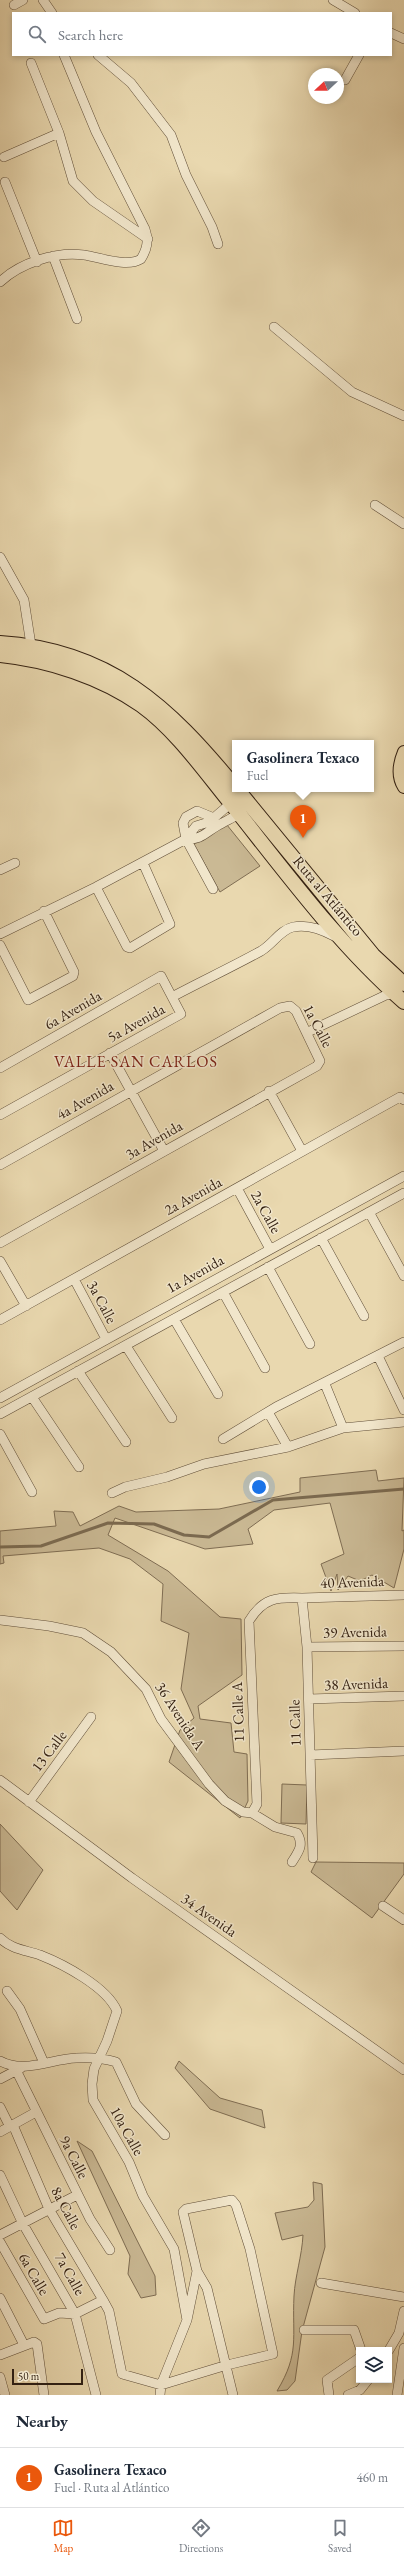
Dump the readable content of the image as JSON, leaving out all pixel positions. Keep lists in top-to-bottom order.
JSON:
{
  "streets": {
    "highway": ["Ruta al Atlántico"],
    "street": [
      "6a Avenida",
      "5a Avenida",
      "1a Calle",
      "4a Avenida",
      "3a Avenida",
      "2a Avenida",
      "2a Calle",
      "1a Avenida",
      "3a Calle",
      "40 Avenida",
      "39 Avenida",
      "38 Avenida",
      "11 Calle A",
      "36 Avenida A",
      "11 Calle",
      "13 Calle",
      "34 Avenida",
      "10a Calle",
      "9a Calle",
      "8a Calle",
      "6a Calle",
      "7a Calle"
    ]
  },
  "crossings": [
    ["Ruta al Atlántico", "5a Avenida"],
    ["6a Avenida", "5a Avenida"],
    ["1a Calle", "4a Avenida"],
    ["1a Calle", "3a Avenida"],
    ["2a Avenida", "2a Calle"],
    ["2a Avenida", "3a Calle"],
    ["2a Calle", "1a Avenida"],
    ["1a Avenida", "3a Calle"],
    ["40 Avenida", "11 Calle A"],
    ["40 Avenida", "11 Calle"],
    ["39 Avenida", "11 Calle"],
    ["38 Avenida", "11 Calle"],
    ["11 Calle A", "36 Avenida A"],
    ["11 Calle A", "11 Calle"],
    ["13 Calle", "34 Avenida"],
    ["6a Calle", "7a Calle"]
  ],
  "districts": ["VALLE SAN CARLOS"],
  "scale_bar": "50 m",
  "north": "left",
  "page": {
    "search": "Search here",
    "popup": ["Gasolinera Texaco", "Fuel"],
    "pins": "1",
    "scale": "50 m",
    "heading": "Nearby",
    "list": [
      {
        "mark": "1",
        "name": "Gasolinera Texaco",
        "note": "Fuel · Ruta al Atlántico",
        "value": "460 m"
      }
    ],
    "nav": ["Map", "Directions", "Saved"]
  }
}
